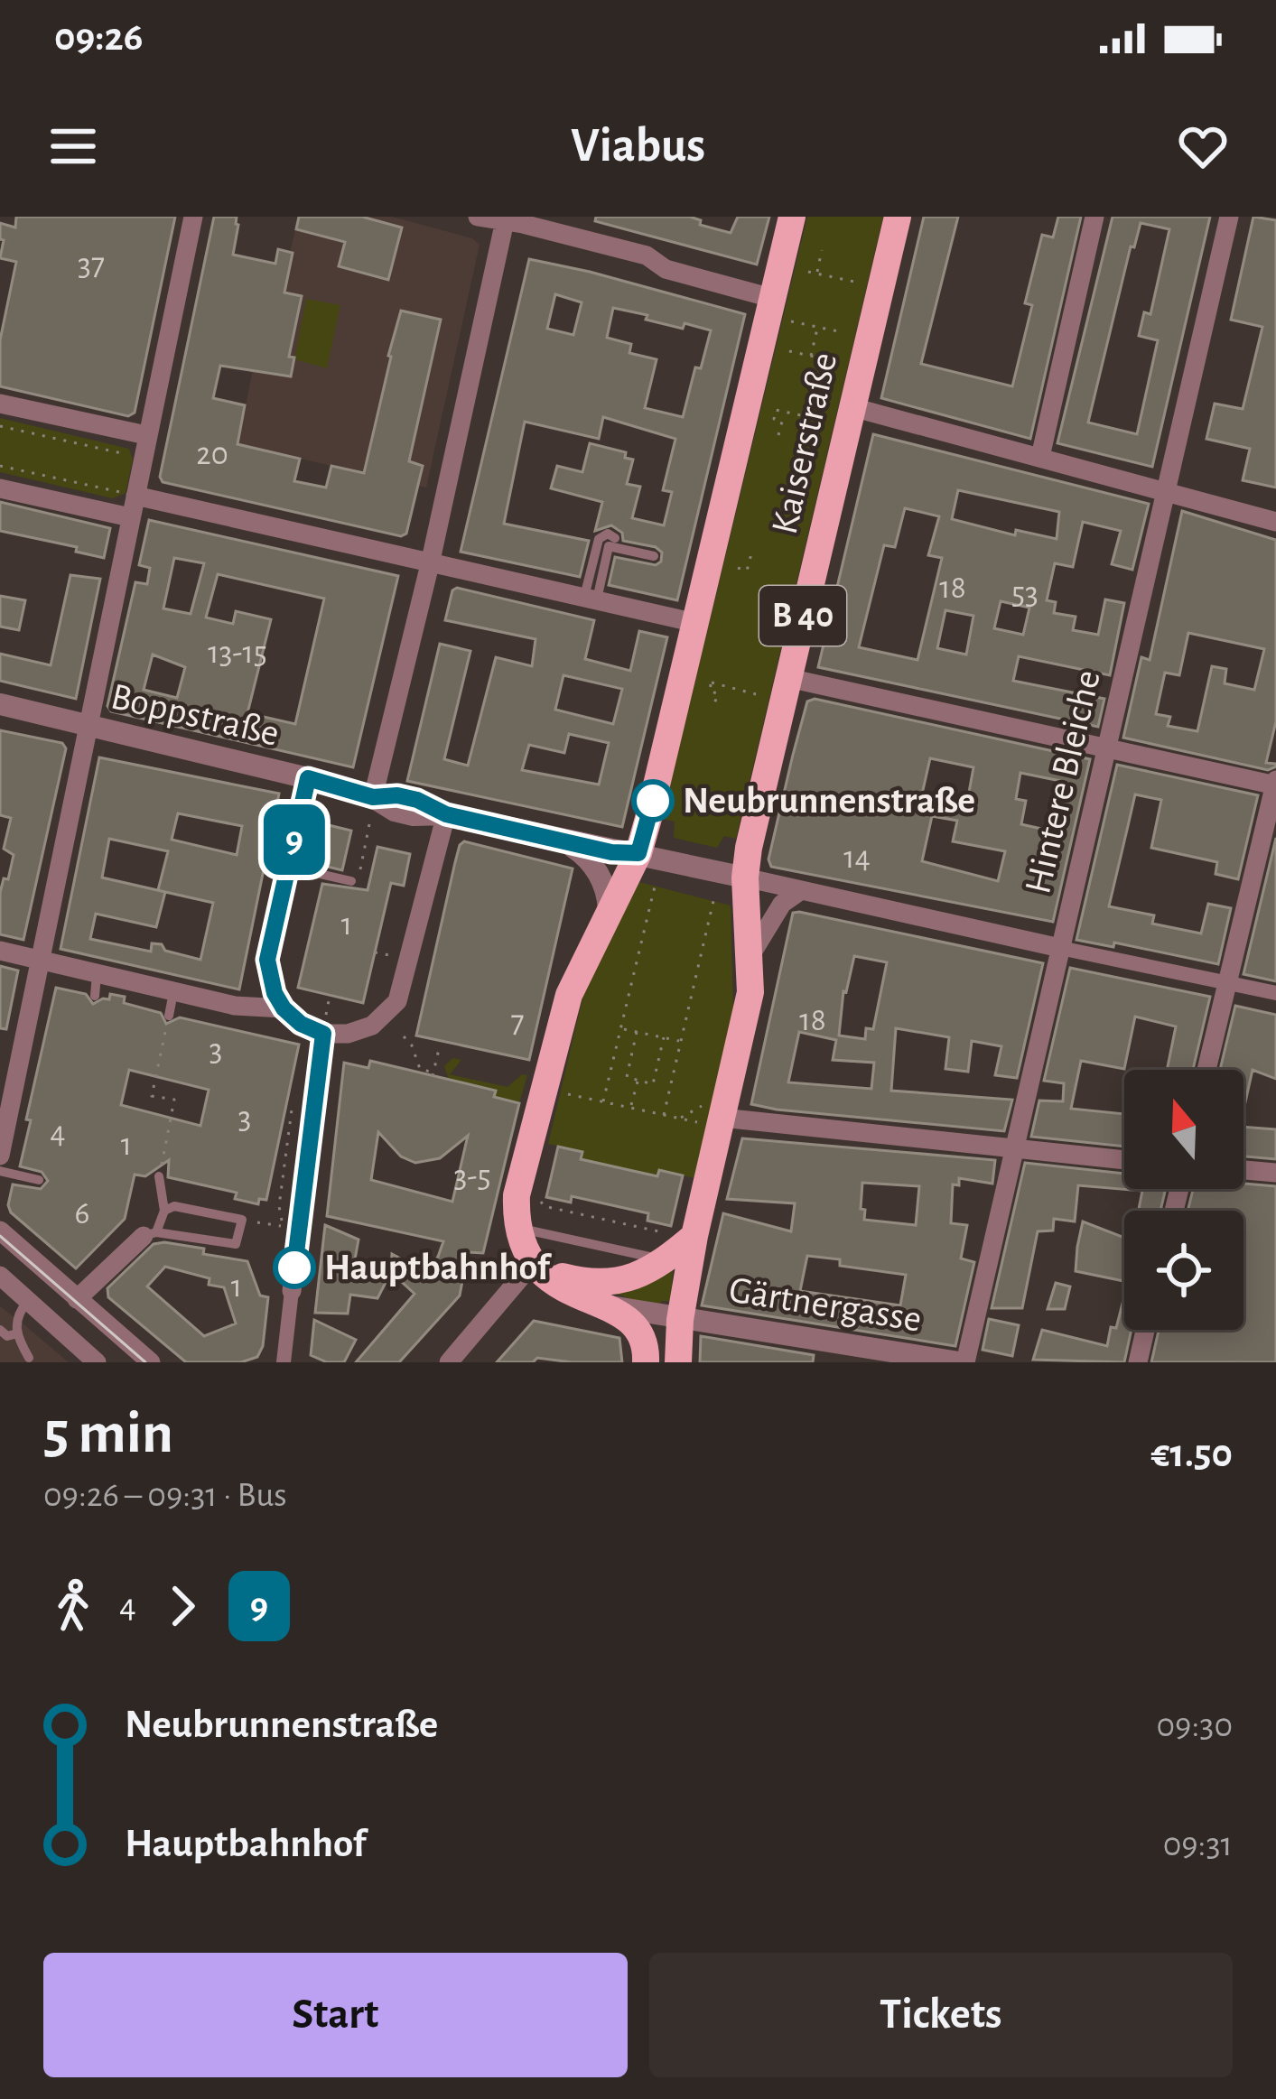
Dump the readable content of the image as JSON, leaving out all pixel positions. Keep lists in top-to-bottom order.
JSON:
{
  "streets": {
    "main road": ["Kaiserstraße", "B 40"],
    "street": ["Boppstraße", "Hintere Bleiche", "Gärtnergasse"]
  },
  "crossings": [
    ["Kaiserstraße", "B 40"],
    ["Kaiserstraße", "Boppstraße"],
    ["Kaiserstraße", "Gärtnergasse"],
    ["B 40", "Gärtnergasse"],
    ["Hintere Bleiche", "Gärtnergasse"]
  ],
  "places": ["Neubrunnenstraße", "Hauptbahnhof"],
  "lines": ["bus line 9"],
  "house_numbers": [
    "37",
    "20",
    "18",
    "53",
    "13-15",
    "14",
    "1",
    "18",
    "7",
    "3",
    "3",
    "4",
    "1",
    "3-5",
    "6",
    "1"
  ],
  "north": "top",
  "page": {
    "status": "09:26",
    "header": "Viabus",
    "on_map": "9",
    "heading": ["5 min", "09:26 – 09:31 · Bus", "€1.50"],
    "legs": ["4", "9"],
    "list": [
      {
        "name": "Neubrunnenstraße",
        "value": "09:30"
      },
      {
        "name": "Hauptbahnhof",
        "value": "09:31"
      }
    ],
    "buttons": ["Start", "Tickets"]
  }
}
